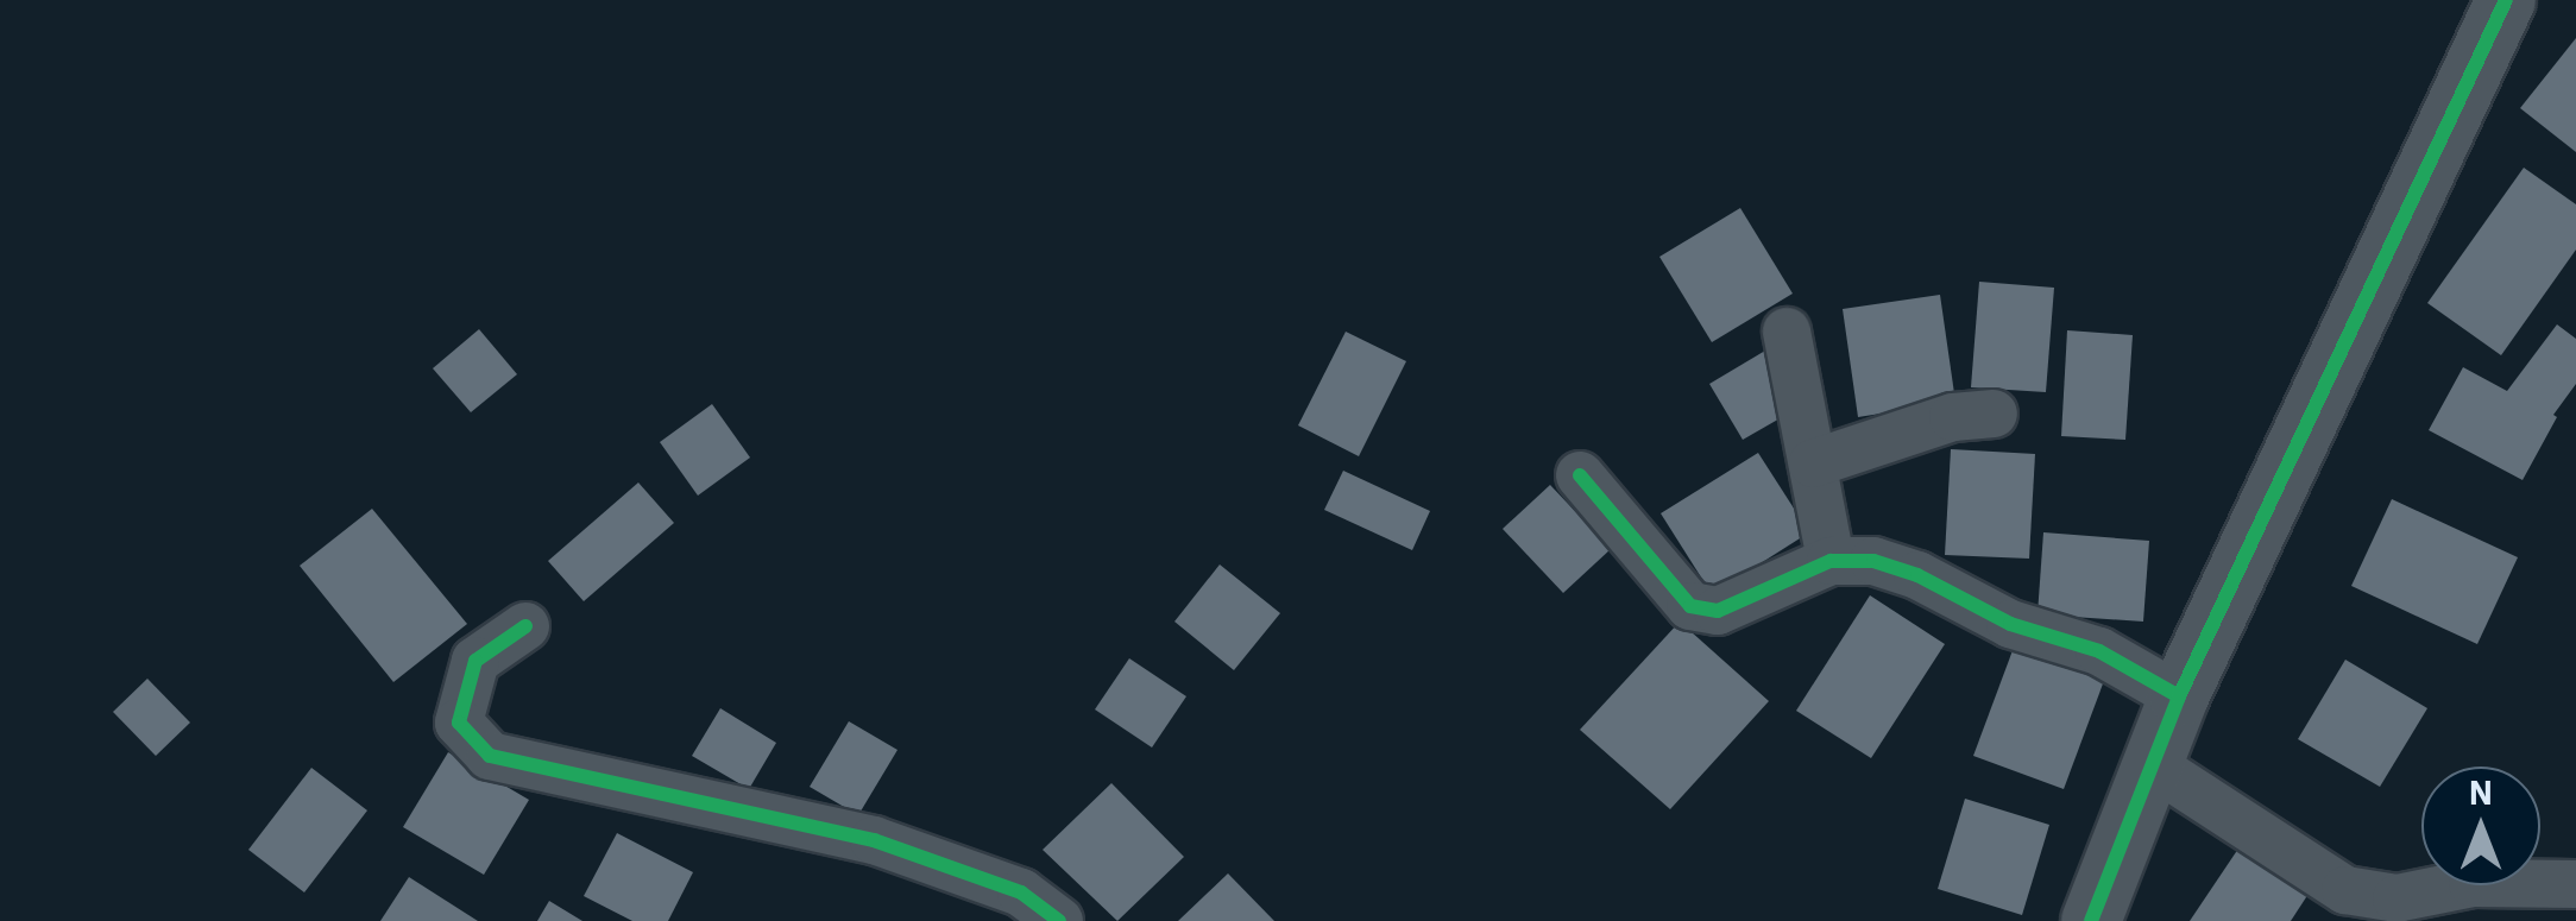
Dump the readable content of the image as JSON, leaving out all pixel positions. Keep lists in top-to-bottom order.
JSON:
{
  "north": "top"
}
